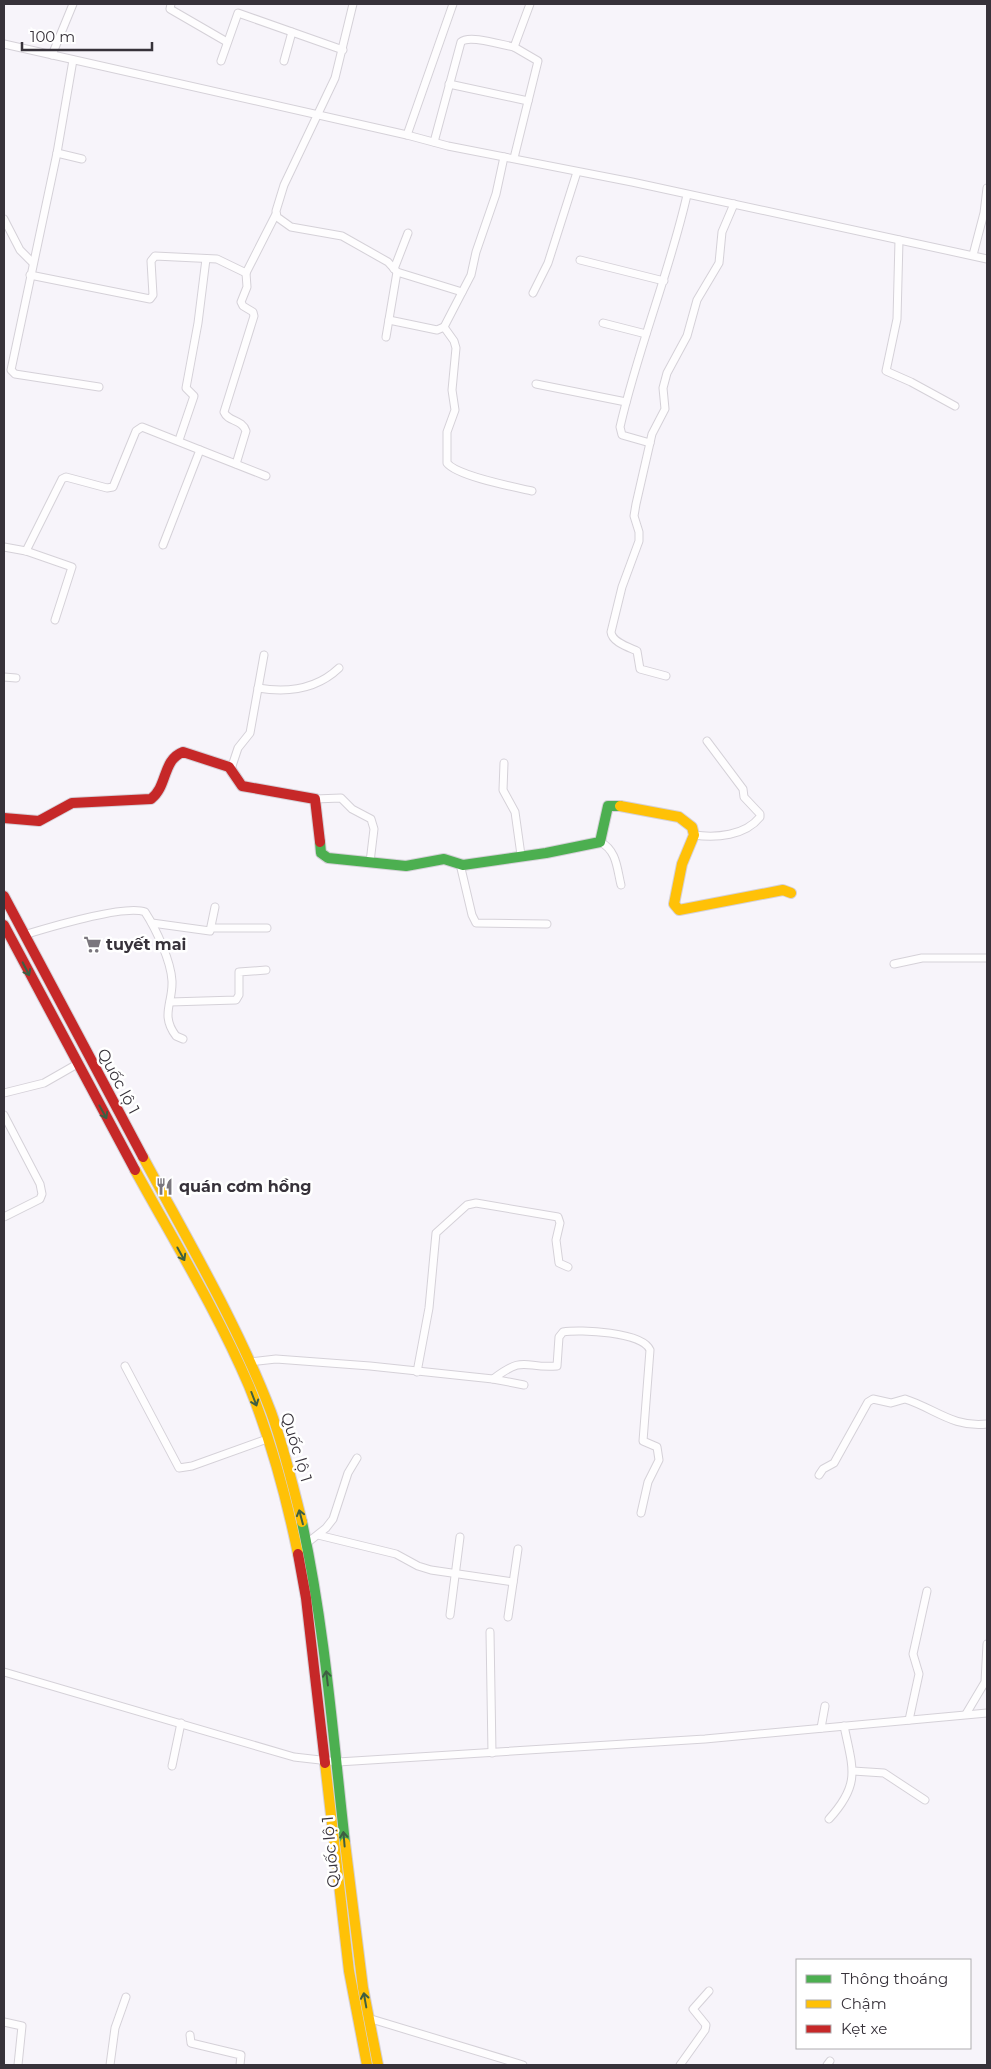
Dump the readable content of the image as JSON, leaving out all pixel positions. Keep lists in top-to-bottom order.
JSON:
{
  "streets": {
    "main road": ["Quốc lộ 1"]
  },
  "places": {
    "supermarket": ["tuyết mai"],
    "restaurant": ["quán cơm hồng"]
  },
  "legend": ["Thông thoáng", "Chậm", "Kẹt xe"],
  "scale_bar": "100 m"
}
